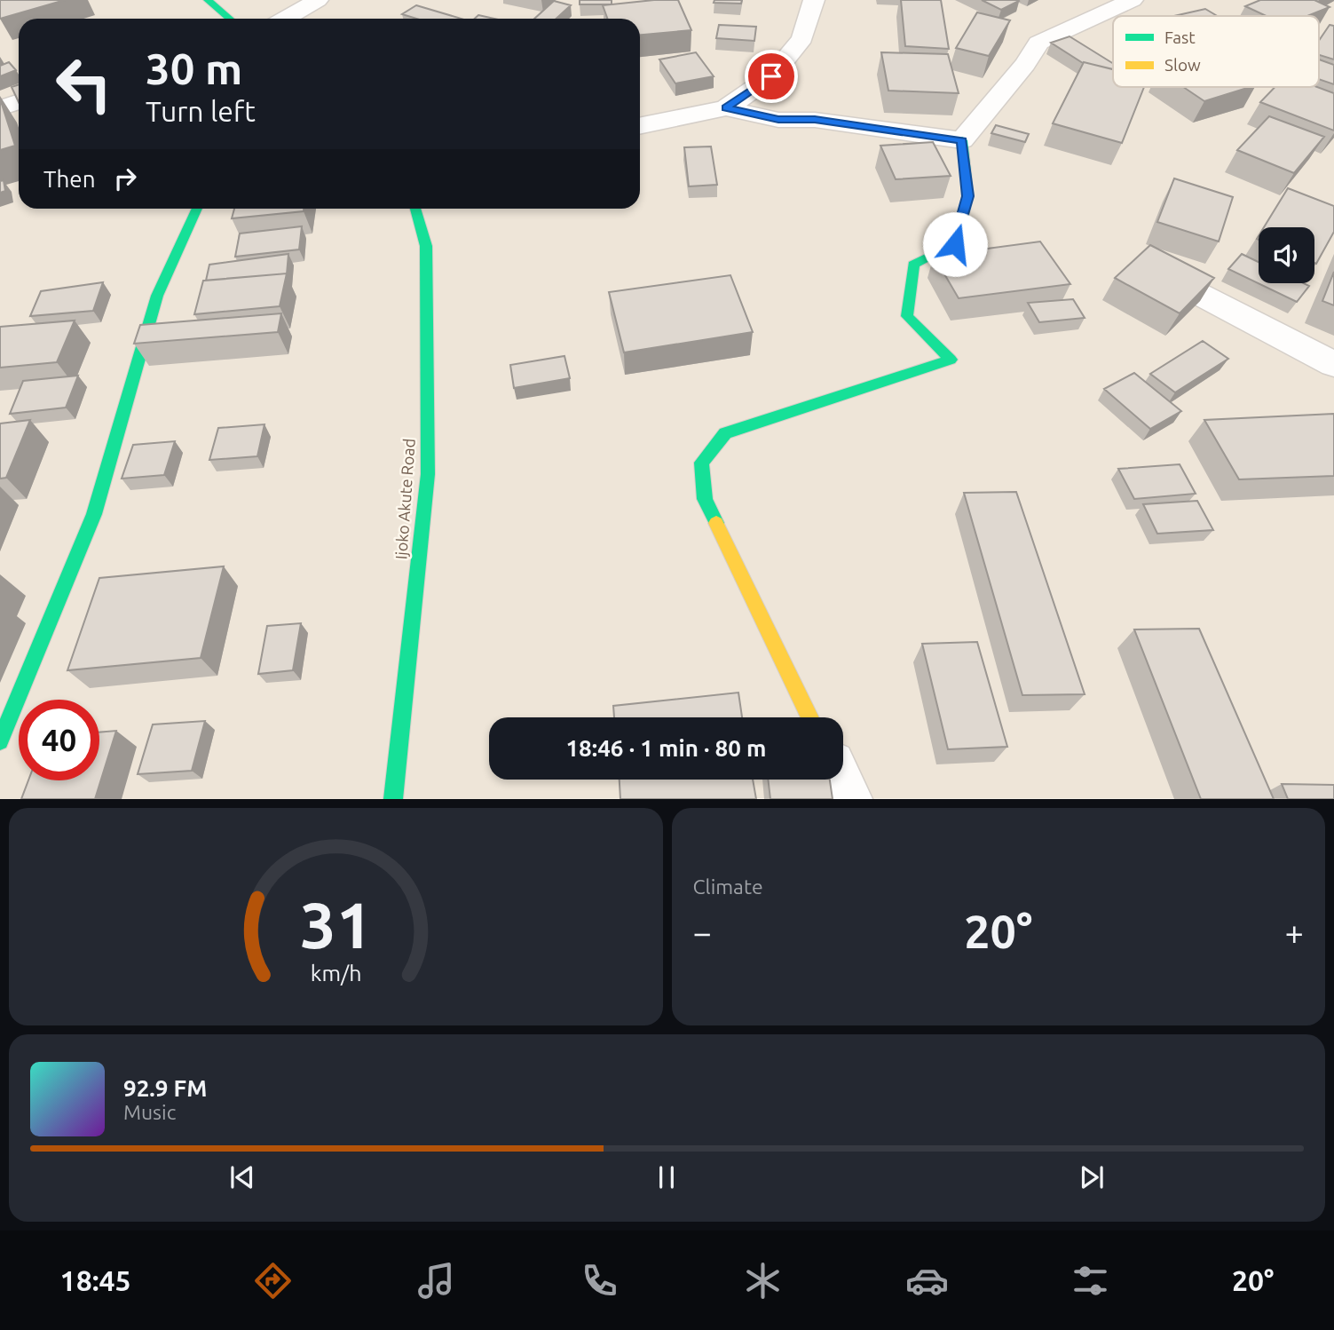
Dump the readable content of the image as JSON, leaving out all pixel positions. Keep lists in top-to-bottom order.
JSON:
{
  "streets": {
    "street": ["Ijoko Akute Road"]
  },
  "legend": ["Fast", "Slow"],
  "page": {
    "turn": ["30 m", "Turn left"],
    "then": "Then",
    "limit": "40",
    "trip": "18:46 · 1 min · 80 m",
    "tile": "Climate",
    "heat": ["−", "20°", "+"],
    "song": ["92.9 FM", "Music"],
    "tabs": ["18:45", "20°"],
    "gauge": ["31", "km/h"]
  }
}
